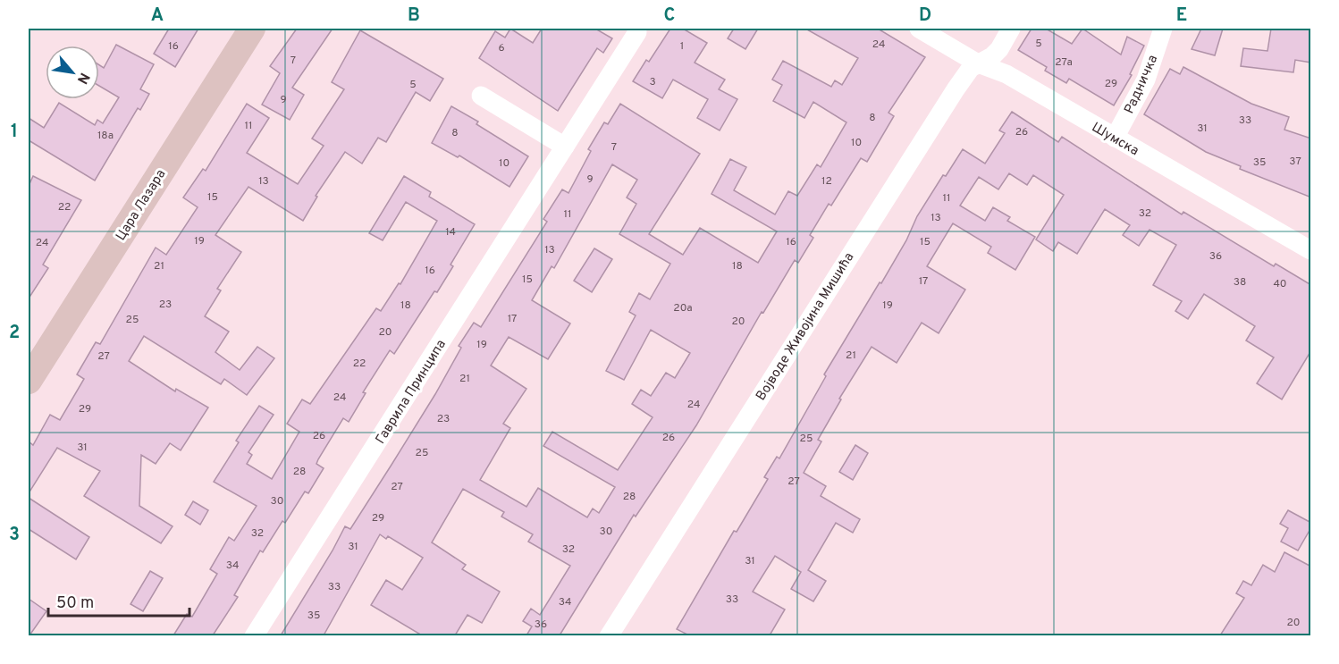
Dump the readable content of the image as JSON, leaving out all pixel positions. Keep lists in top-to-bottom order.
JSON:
{
  "streets": {
    "main road": ["Цара Лазара"],
    "street": [
      "Радничка",
      "Шумска",
      "Војводе Живојина Мишића",
      "Гаврила Принципа"
    ]
  },
  "crossings": [
    ["Радничка", "Шумска"],
    ["Шумска", "Војводе Живојина Мишића"]
  ],
  "house_numbers": [
    "5",
    "24",
    "16",
    "1",
    "6",
    "7",
    "27a",
    "3",
    "29",
    "5",
    "9",
    "8",
    "33",
    "11",
    "31",
    "26",
    "8",
    "18a",
    "10",
    "7",
    "37",
    "35",
    "10",
    "9",
    "13",
    "12",
    "15",
    "11",
    "22",
    "32",
    "11",
    "13",
    "14",
    "19",
    "16",
    "15",
    "24",
    "13",
    "36",
    "21",
    "18",
    "16",
    "15",
    "17",
    "38",
    "40",
    "23",
    "18",
    "19",
    "20a",
    "17",
    "25",
    "20",
    "20",
    "19",
    "21",
    "27",
    "22",
    "21",
    "24",
    "24",
    "29",
    "23",
    "26",
    "26",
    "25",
    "31",
    "25",
    "28",
    "27",
    "27",
    "28",
    "30",
    "29",
    "30",
    "32",
    "31",
    "32",
    "31",
    "34",
    "33",
    "33",
    "34",
    "35",
    "20",
    "36"
  ],
  "scale_bar": "50 m",
  "north": "bottom right",
  "grid": {
    "columns": [
      "A",
      "B",
      "C",
      "D",
      "E"
    ],
    "rows": ["1", "2", "3"]
  }
}
